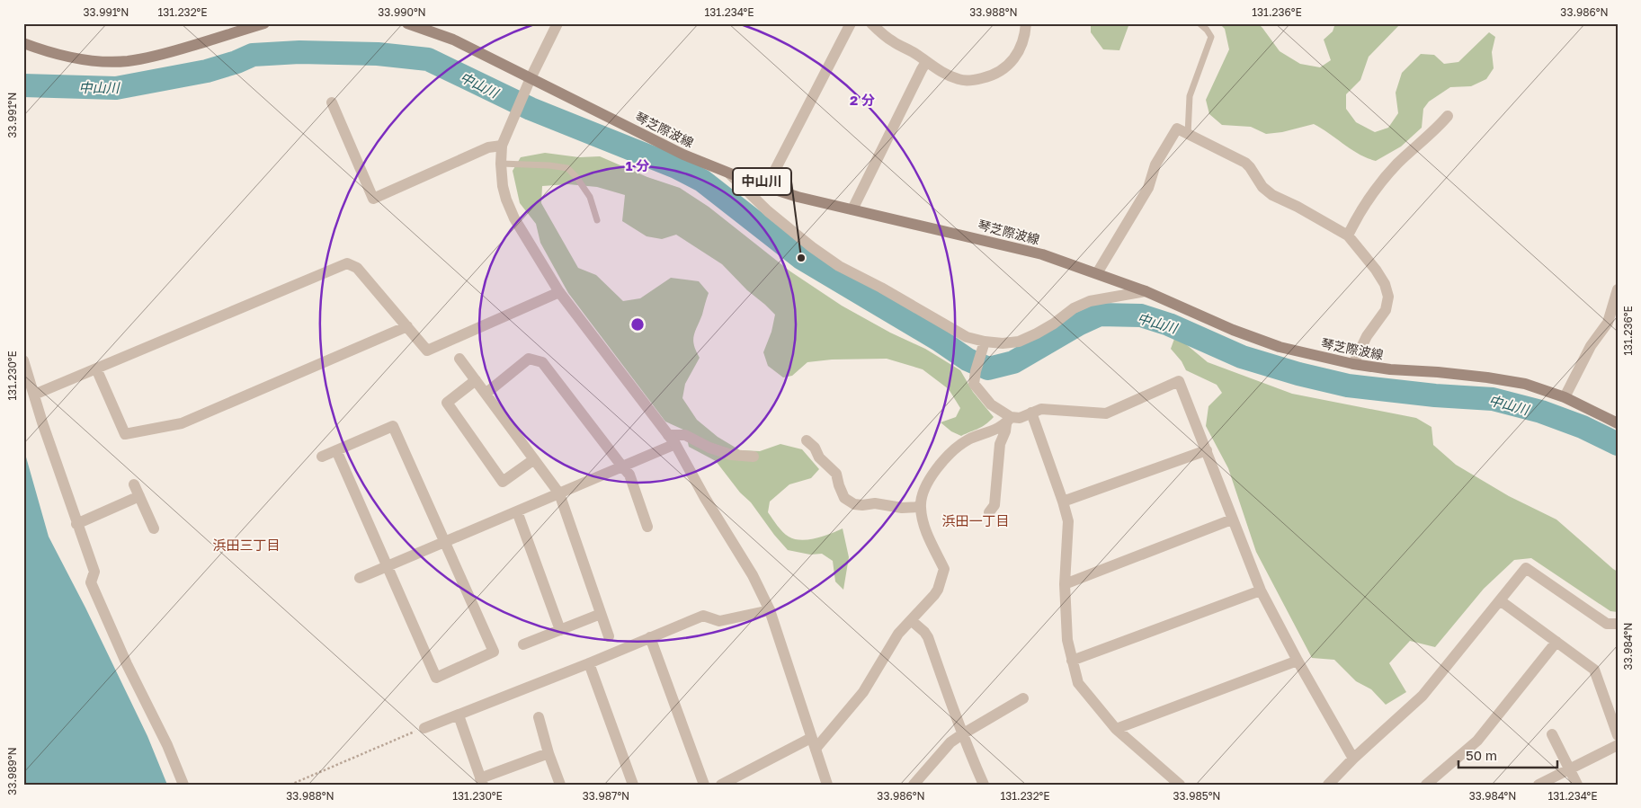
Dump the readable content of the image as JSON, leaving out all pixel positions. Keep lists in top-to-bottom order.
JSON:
{
  "streets": {
    "main road": ["琴芝際波線"]
  },
  "districts": ["浜田一丁目", "浜田三丁目"],
  "water": ["中山川"],
  "places": ["中山川"],
  "scale_bar": "50 m",
  "coordinates": [
    "33.991°N",
    "131.232°E",
    "33.990°N",
    "131.234°E",
    "33.988°N",
    "131.236°E",
    "33.986°N",
    "131.230°E",
    "33.984°N",
    "33.989°N",
    "33.987°N",
    "33.985°N"
  ],
  "rings": ["2 分", "1 分"]
}
